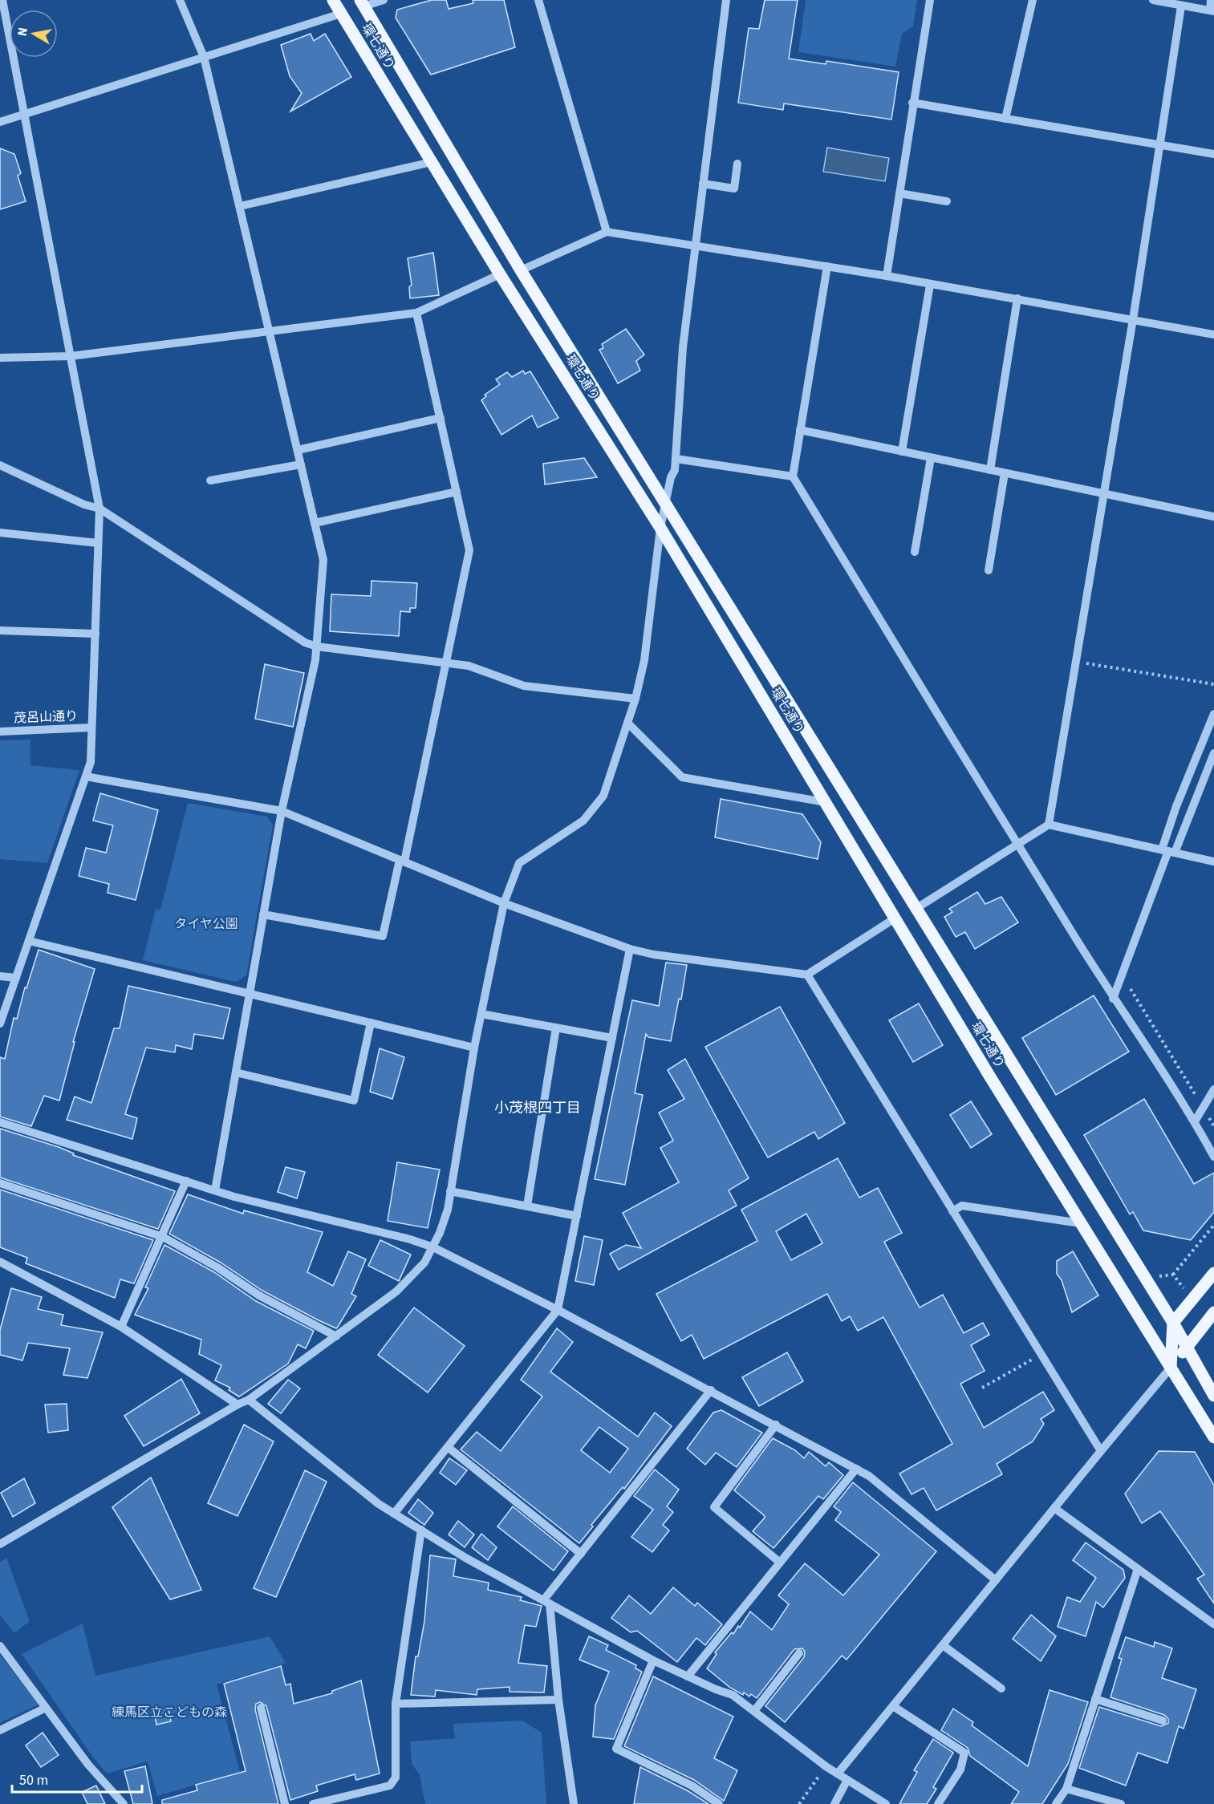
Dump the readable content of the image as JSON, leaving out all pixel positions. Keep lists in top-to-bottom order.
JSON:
{
  "streets": {
    "main road": ["環七通り"],
    "street": ["茂呂山通り"]
  },
  "districts": ["小茂根四丁目"],
  "parks": ["タイヤ公園", "練馬区立こどもの森"],
  "scale_bar": "50 m",
  "north": "left"
}
